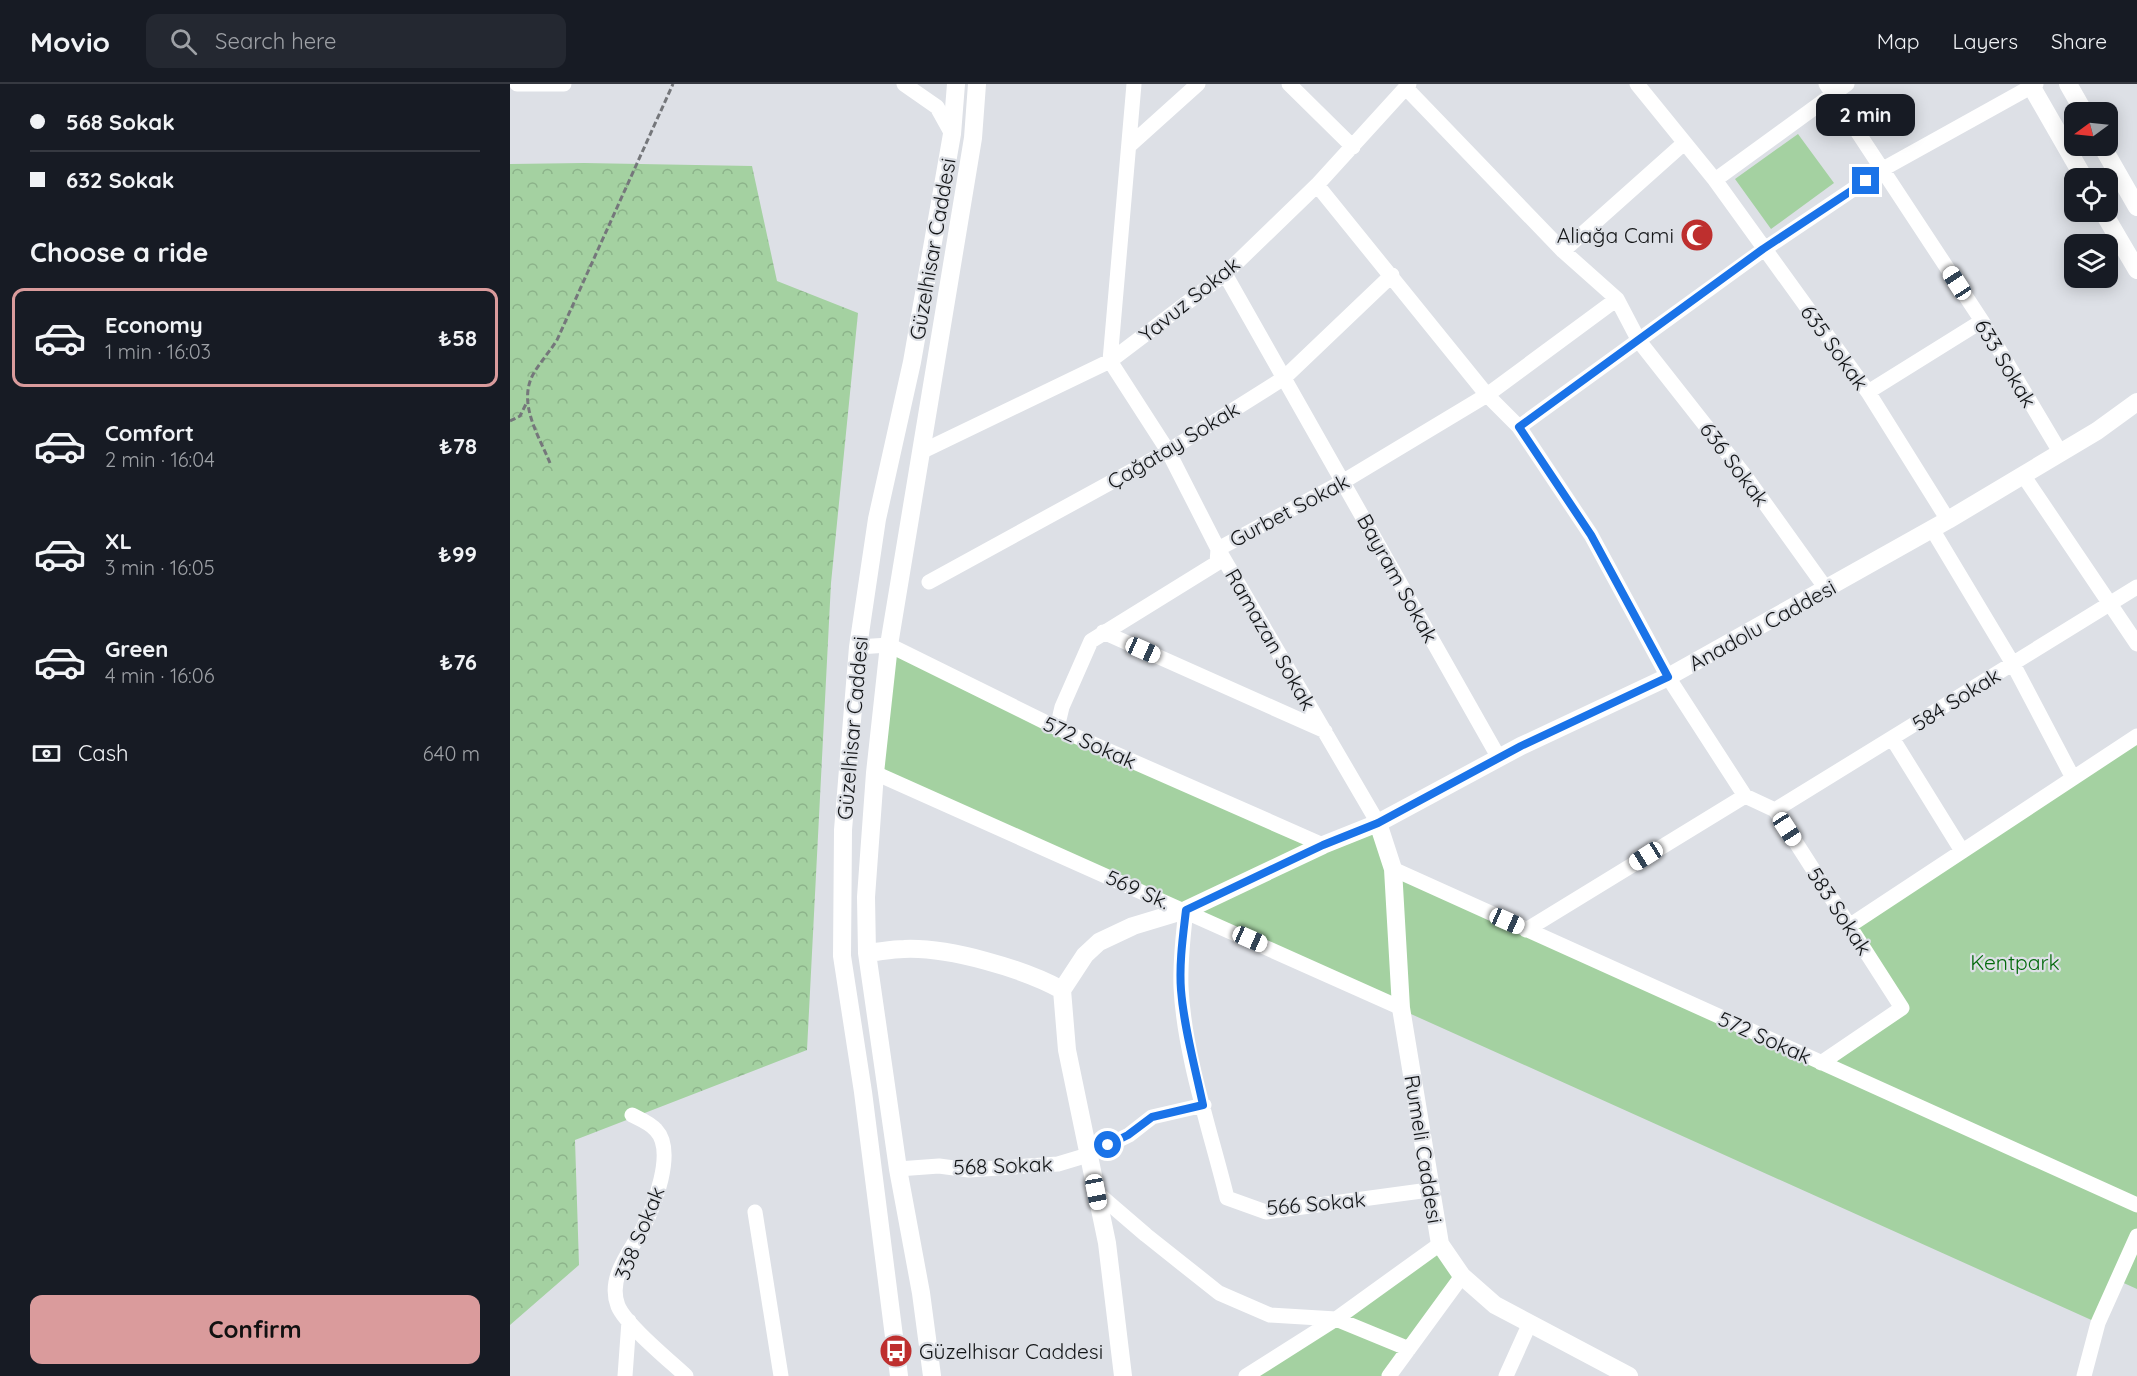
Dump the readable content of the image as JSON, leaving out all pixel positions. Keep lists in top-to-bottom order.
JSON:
{
  "streets": {
    "street": [
      "Güzelhisar Caddesi",
      "Yavuz Sokak",
      "635 Sokak",
      "633 Sokak",
      "Çağatay Sokak",
      "636 Sokak",
      "Gurbet Sokak",
      "Bayram Sokak",
      "Anadolu Caddesi",
      "Ramazan Sokak",
      "584 Sokak",
      "572 Sokak",
      "569 Sk.",
      "583 Sokak",
      "Rumeli Caddesi",
      "568 Sokak",
      "566 Sokak",
      "338 Sokak"
    ]
  },
  "crossings": [
    ["Güzelhisar Caddesi", "Yavuz Sokak"],
    ["Güzelhisar Caddesi", "572 Sokak"],
    ["Güzelhisar Caddesi", "569 Sk."],
    ["Güzelhisar Caddesi", "568 Sokak"],
    ["Yavuz Sokak", "Bayram Sokak"],
    ["Yavuz Sokak", "Ramazan Sokak"],
    ["635 Sokak", "Anadolu Caddesi"],
    ["633 Sokak", "Anadolu Caddesi"],
    ["Çağatay Sokak", "Bayram Sokak"],
    ["Çağatay Sokak", "Ramazan Sokak"],
    ["636 Sokak", "Gurbet Sokak"],
    ["636 Sokak", "Anadolu Caddesi"],
    ["Gurbet Sokak", "Bayram Sokak"],
    ["Gurbet Sokak", "Ramazan Sokak"],
    ["Gurbet Sokak", "572 Sokak"],
    ["Bayram Sokak", "Anadolu Caddesi"],
    ["Anadolu Caddesi", "Ramazan Sokak"],
    ["Anadolu Caddesi", "572 Sokak"],
    ["Anadolu Caddesi", "569 Sk."],
    ["Anadolu Caddesi", "Rumeli Caddesi"],
    ["Ramazan Sokak", "Rumeli Caddesi"],
    ["584 Sokak", "583 Sokak"],
    ["572 Sokak", "583 Sokak"],
    ["572 Sokak", "Rumeli Caddesi"],
    ["569 Sk.", "Rumeli Caddesi"],
    ["Rumeli Caddesi", "566 Sokak"],
    ["568 Sokak", "566 Sokak"]
  ],
  "parks": ["Kentpark"],
  "places": {
    "mosque": ["Aliağa Cami"],
    "bus stop": ["Güzelhisar Caddesi"]
  },
  "north": "left",
  "page": {
    "header": "Movio",
    "search": "Search here",
    "nav": ["Map", "Layers", "Share"],
    "banner": ["568 Sokak", "632 Sokak"],
    "bubble": "2 min",
    "heading": "Choose a ride",
    "list": [
      {
        "name": "Economy",
        "note": "1 min · 16:03",
        "value": "₺58"
      },
      {
        "name": "Comfort",
        "note": "2 min · 16:04",
        "value": "₺78"
      },
      {
        "name": "XL",
        "note": "3 min · 16:05",
        "value": "₺99"
      },
      {
        "name": "Green",
        "note": "4 min · 16:06",
        "value": "₺76"
      }
    ],
    "pay": ["Cash", "640 m"],
    "buttons": "Confirm"
  }
}
